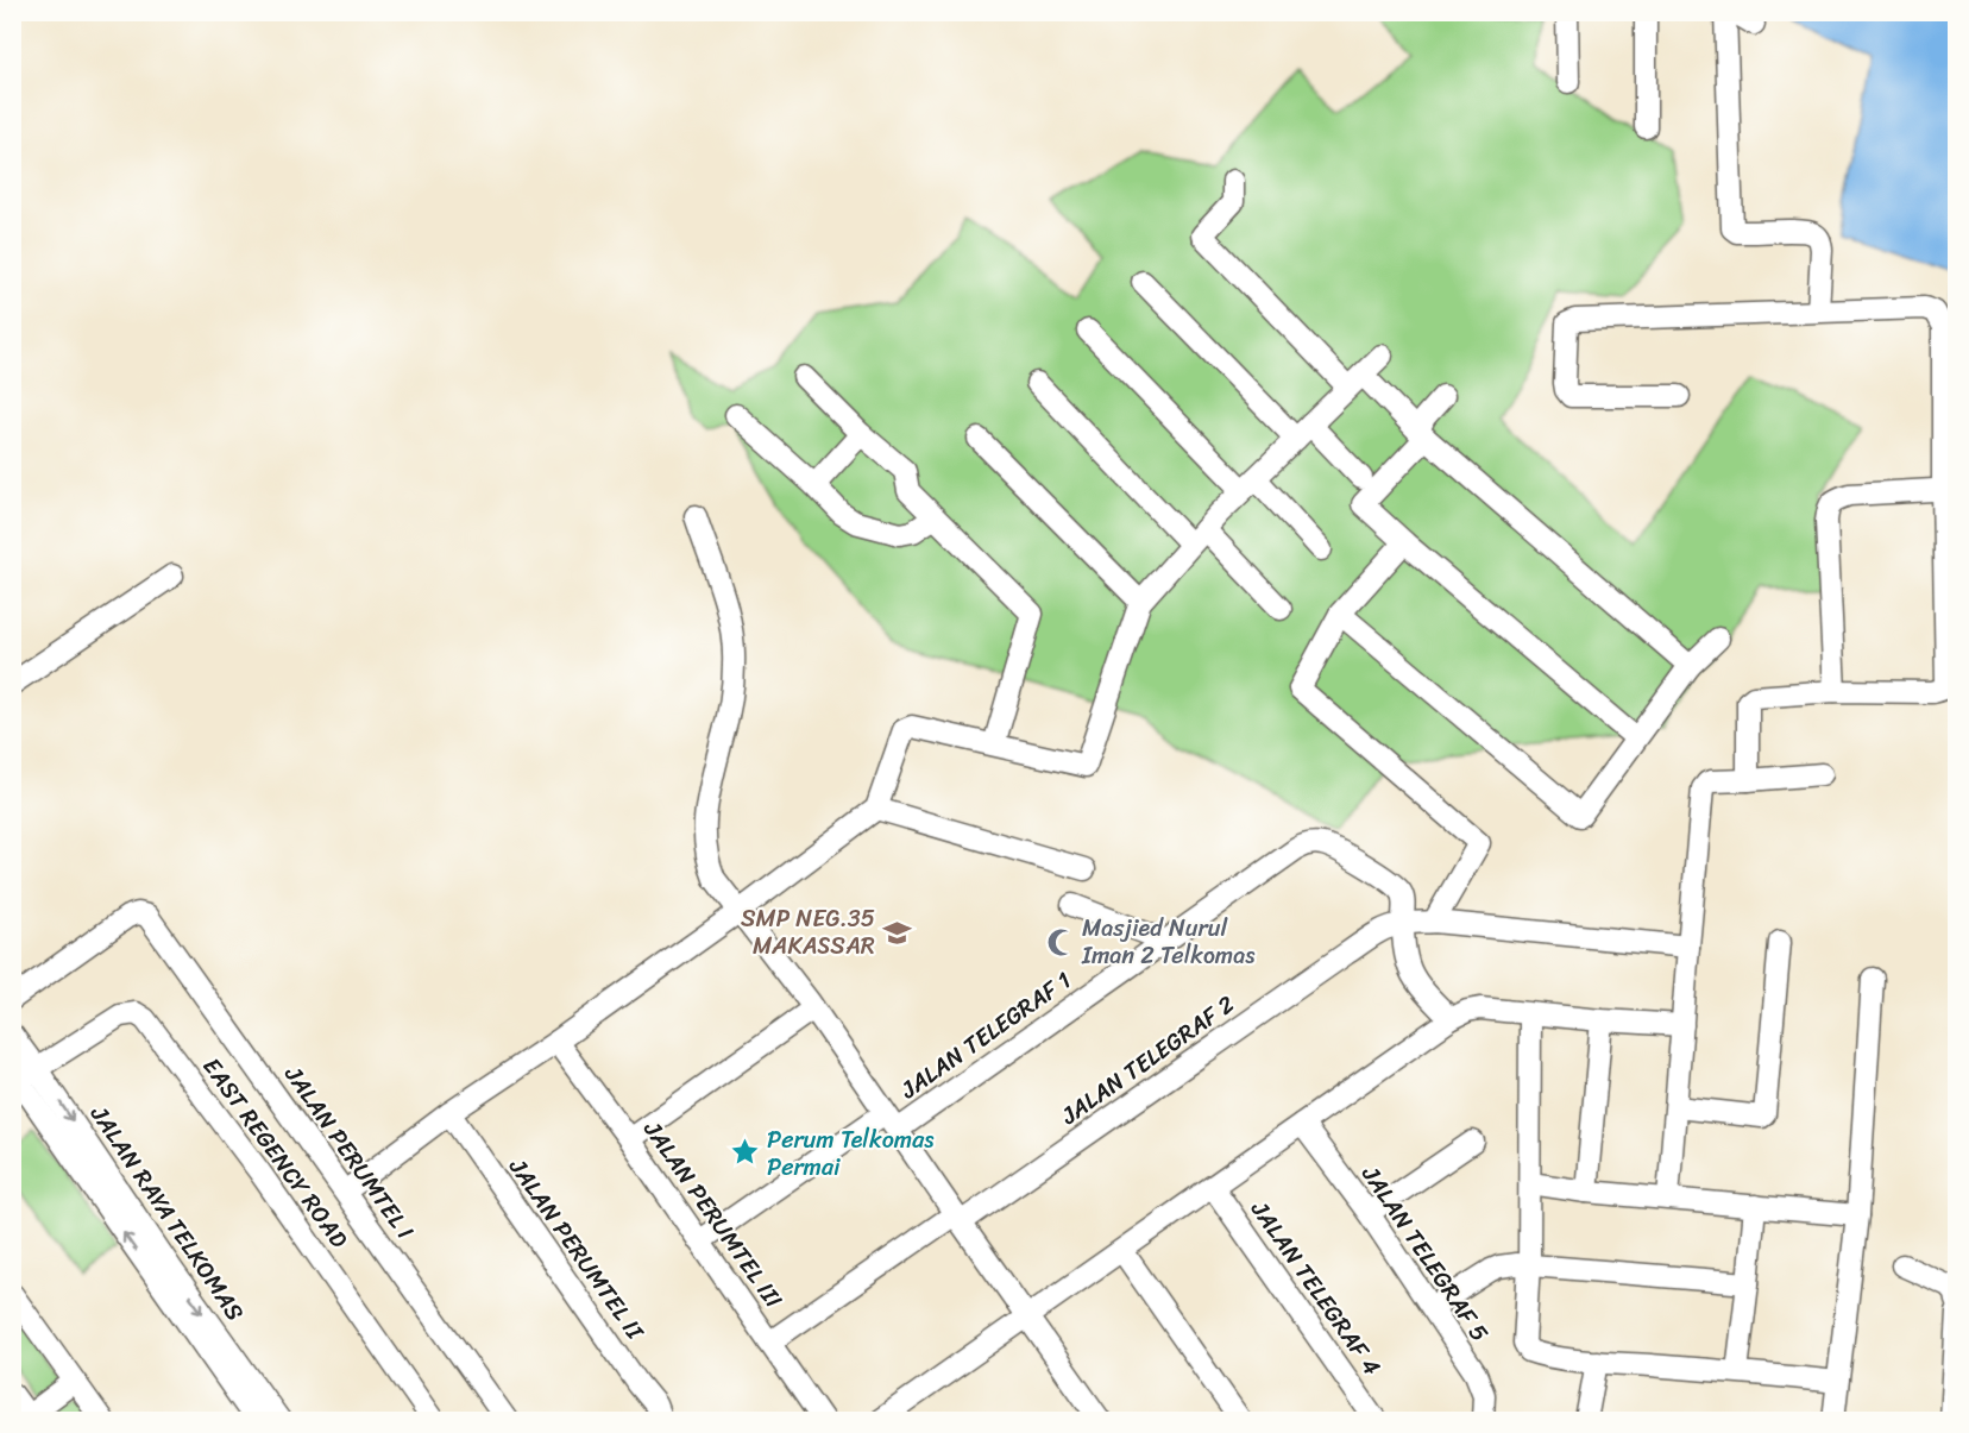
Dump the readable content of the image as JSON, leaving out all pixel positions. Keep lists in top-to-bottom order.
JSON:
{
  "streets": {
    "street": [
      "JALAN TELEGRAF 1",
      "JALAN TELEGRAF 2",
      "EAST REGENCY ROAD",
      "JALAN PERUMTEL I",
      "JALAN RAYA TELKOMAS",
      "JALAN PERUMTEL III",
      "JALAN PERUMTEL II",
      "JALAN TELEGRAF 5",
      "JALAN TELEGRAF 4"
    ]
  },
  "crossings": [
    ["JALAN TELEGRAF 1", "JALAN TELEGRAF 2"],
    ["JALAN TELEGRAF 1", "JALAN PERUMTEL III"],
    ["JALAN TELEGRAF 2", "JALAN PERUMTEL III"],
    ["EAST REGENCY ROAD", "JALAN RAYA TELKOMAS"]
  ],
  "places": {
    "school or university": ["SMP NEG.35 MAKASSAR"],
    "mosque": ["Masjied Nurul Iman 2 Telkomas"],
    "place": ["Perum Telkomas Permai"]
  }
}
